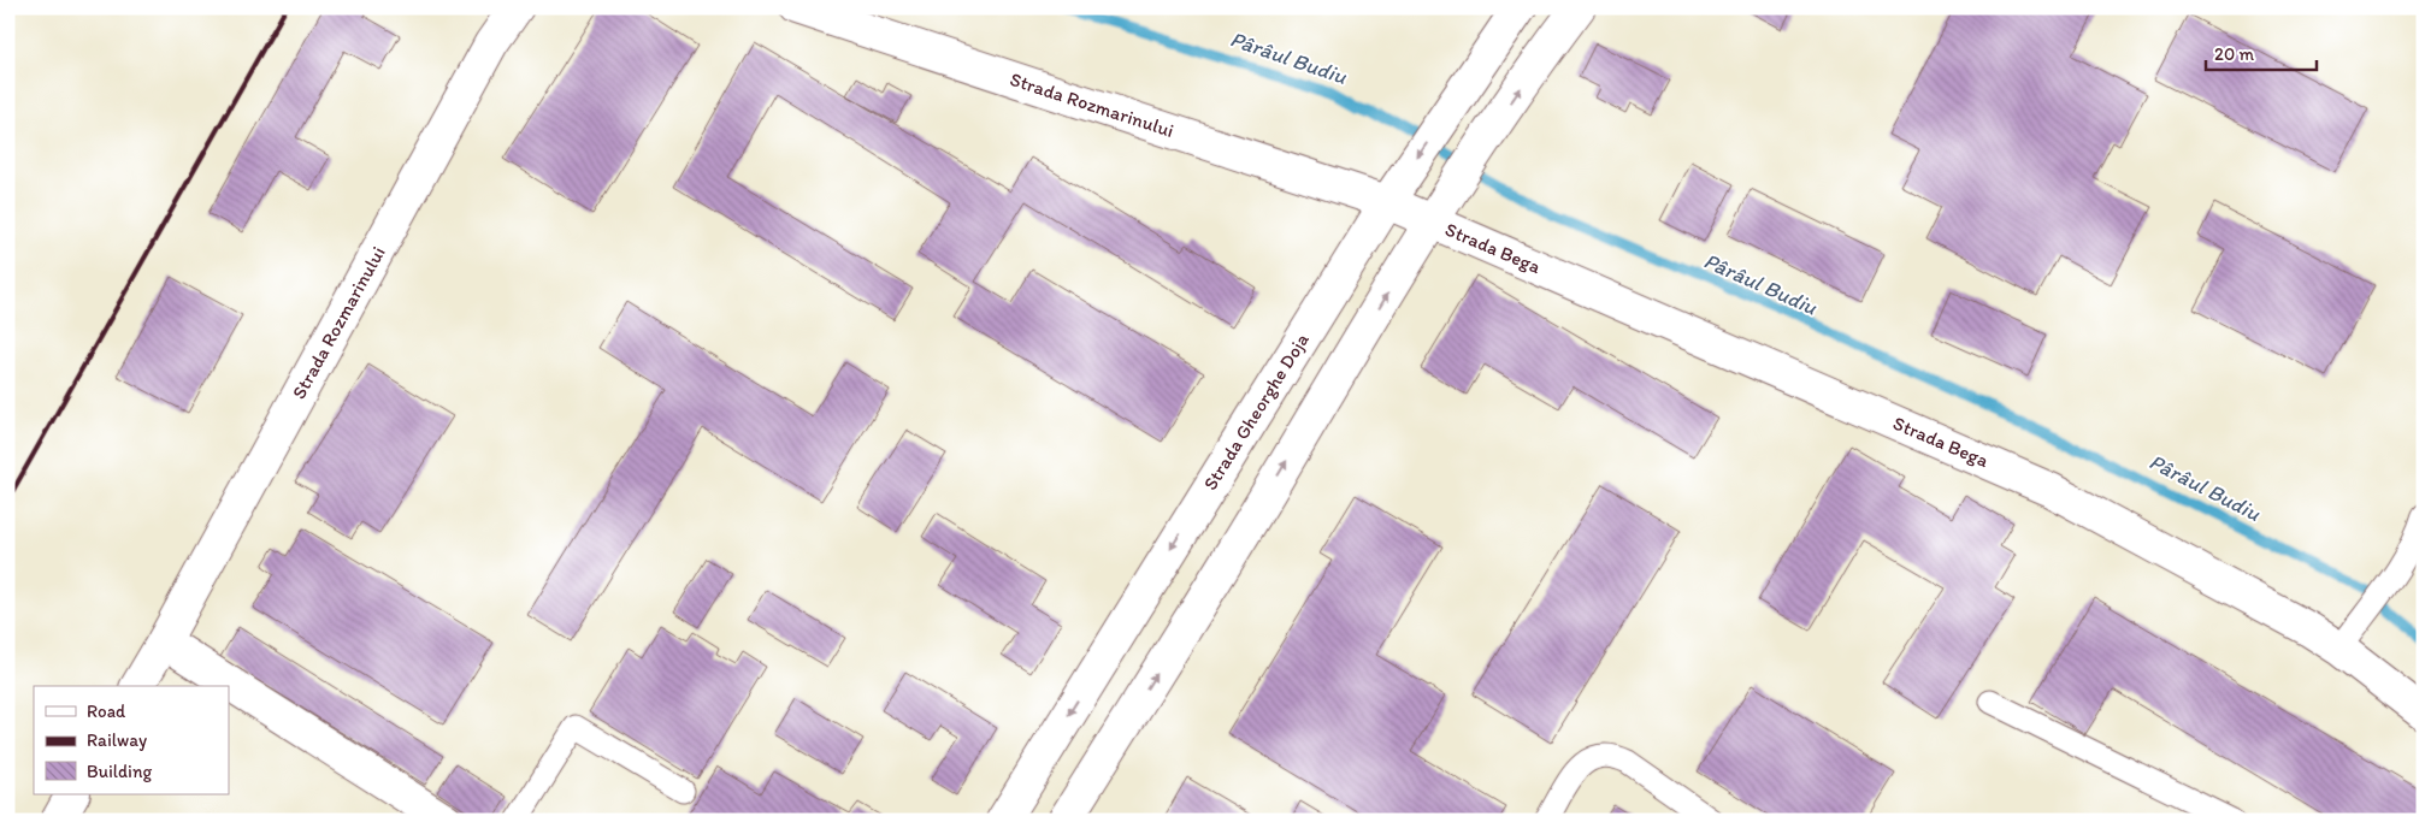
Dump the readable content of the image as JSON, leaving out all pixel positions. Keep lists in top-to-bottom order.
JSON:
{
  "streets": {
    "main road": ["Strada Rozmarinului", "Strada Bega", "Strada Gheorghe Doja"]
  },
  "crossings": [
    ["Strada Rozmarinului", "Strada Bega"],
    ["Strada Rozmarinului", "Strada Gheorghe Doja"]
  ],
  "water": ["Pârâul Budiu"],
  "legend": ["Road", "Railway", "Building"],
  "scale_bar": "20 m"
}
